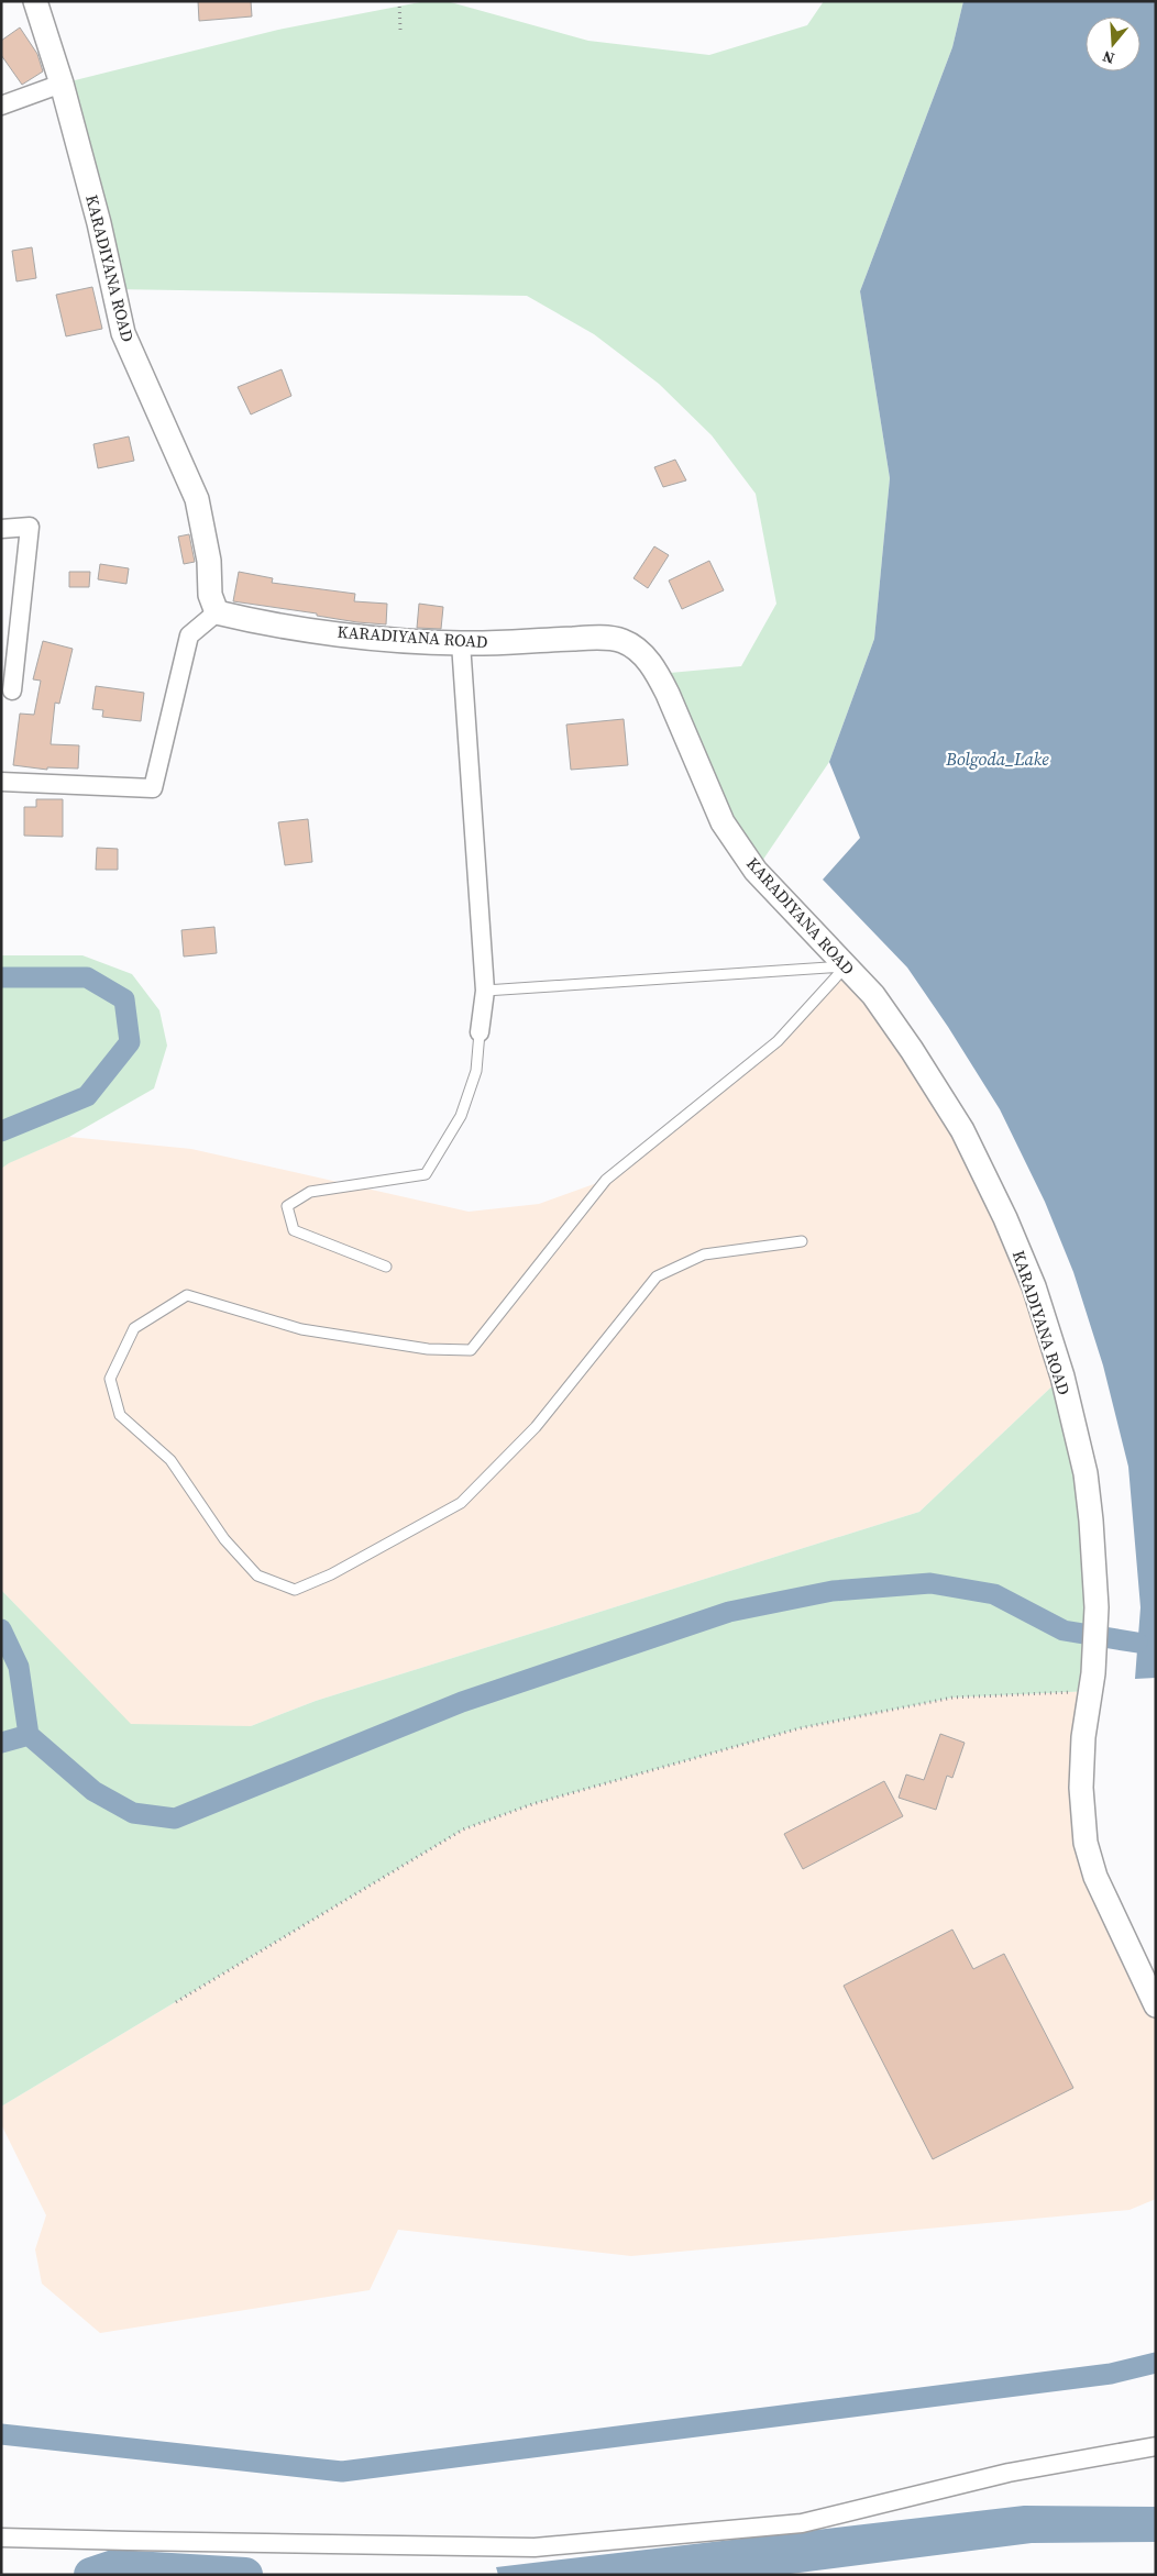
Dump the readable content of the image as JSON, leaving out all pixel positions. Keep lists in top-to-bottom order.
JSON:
{
  "streets": {
    "street": ["KARADIYANA ROAD"]
  },
  "water": ["Bolgoda_Lake"],
  "north": "bottom"
}
